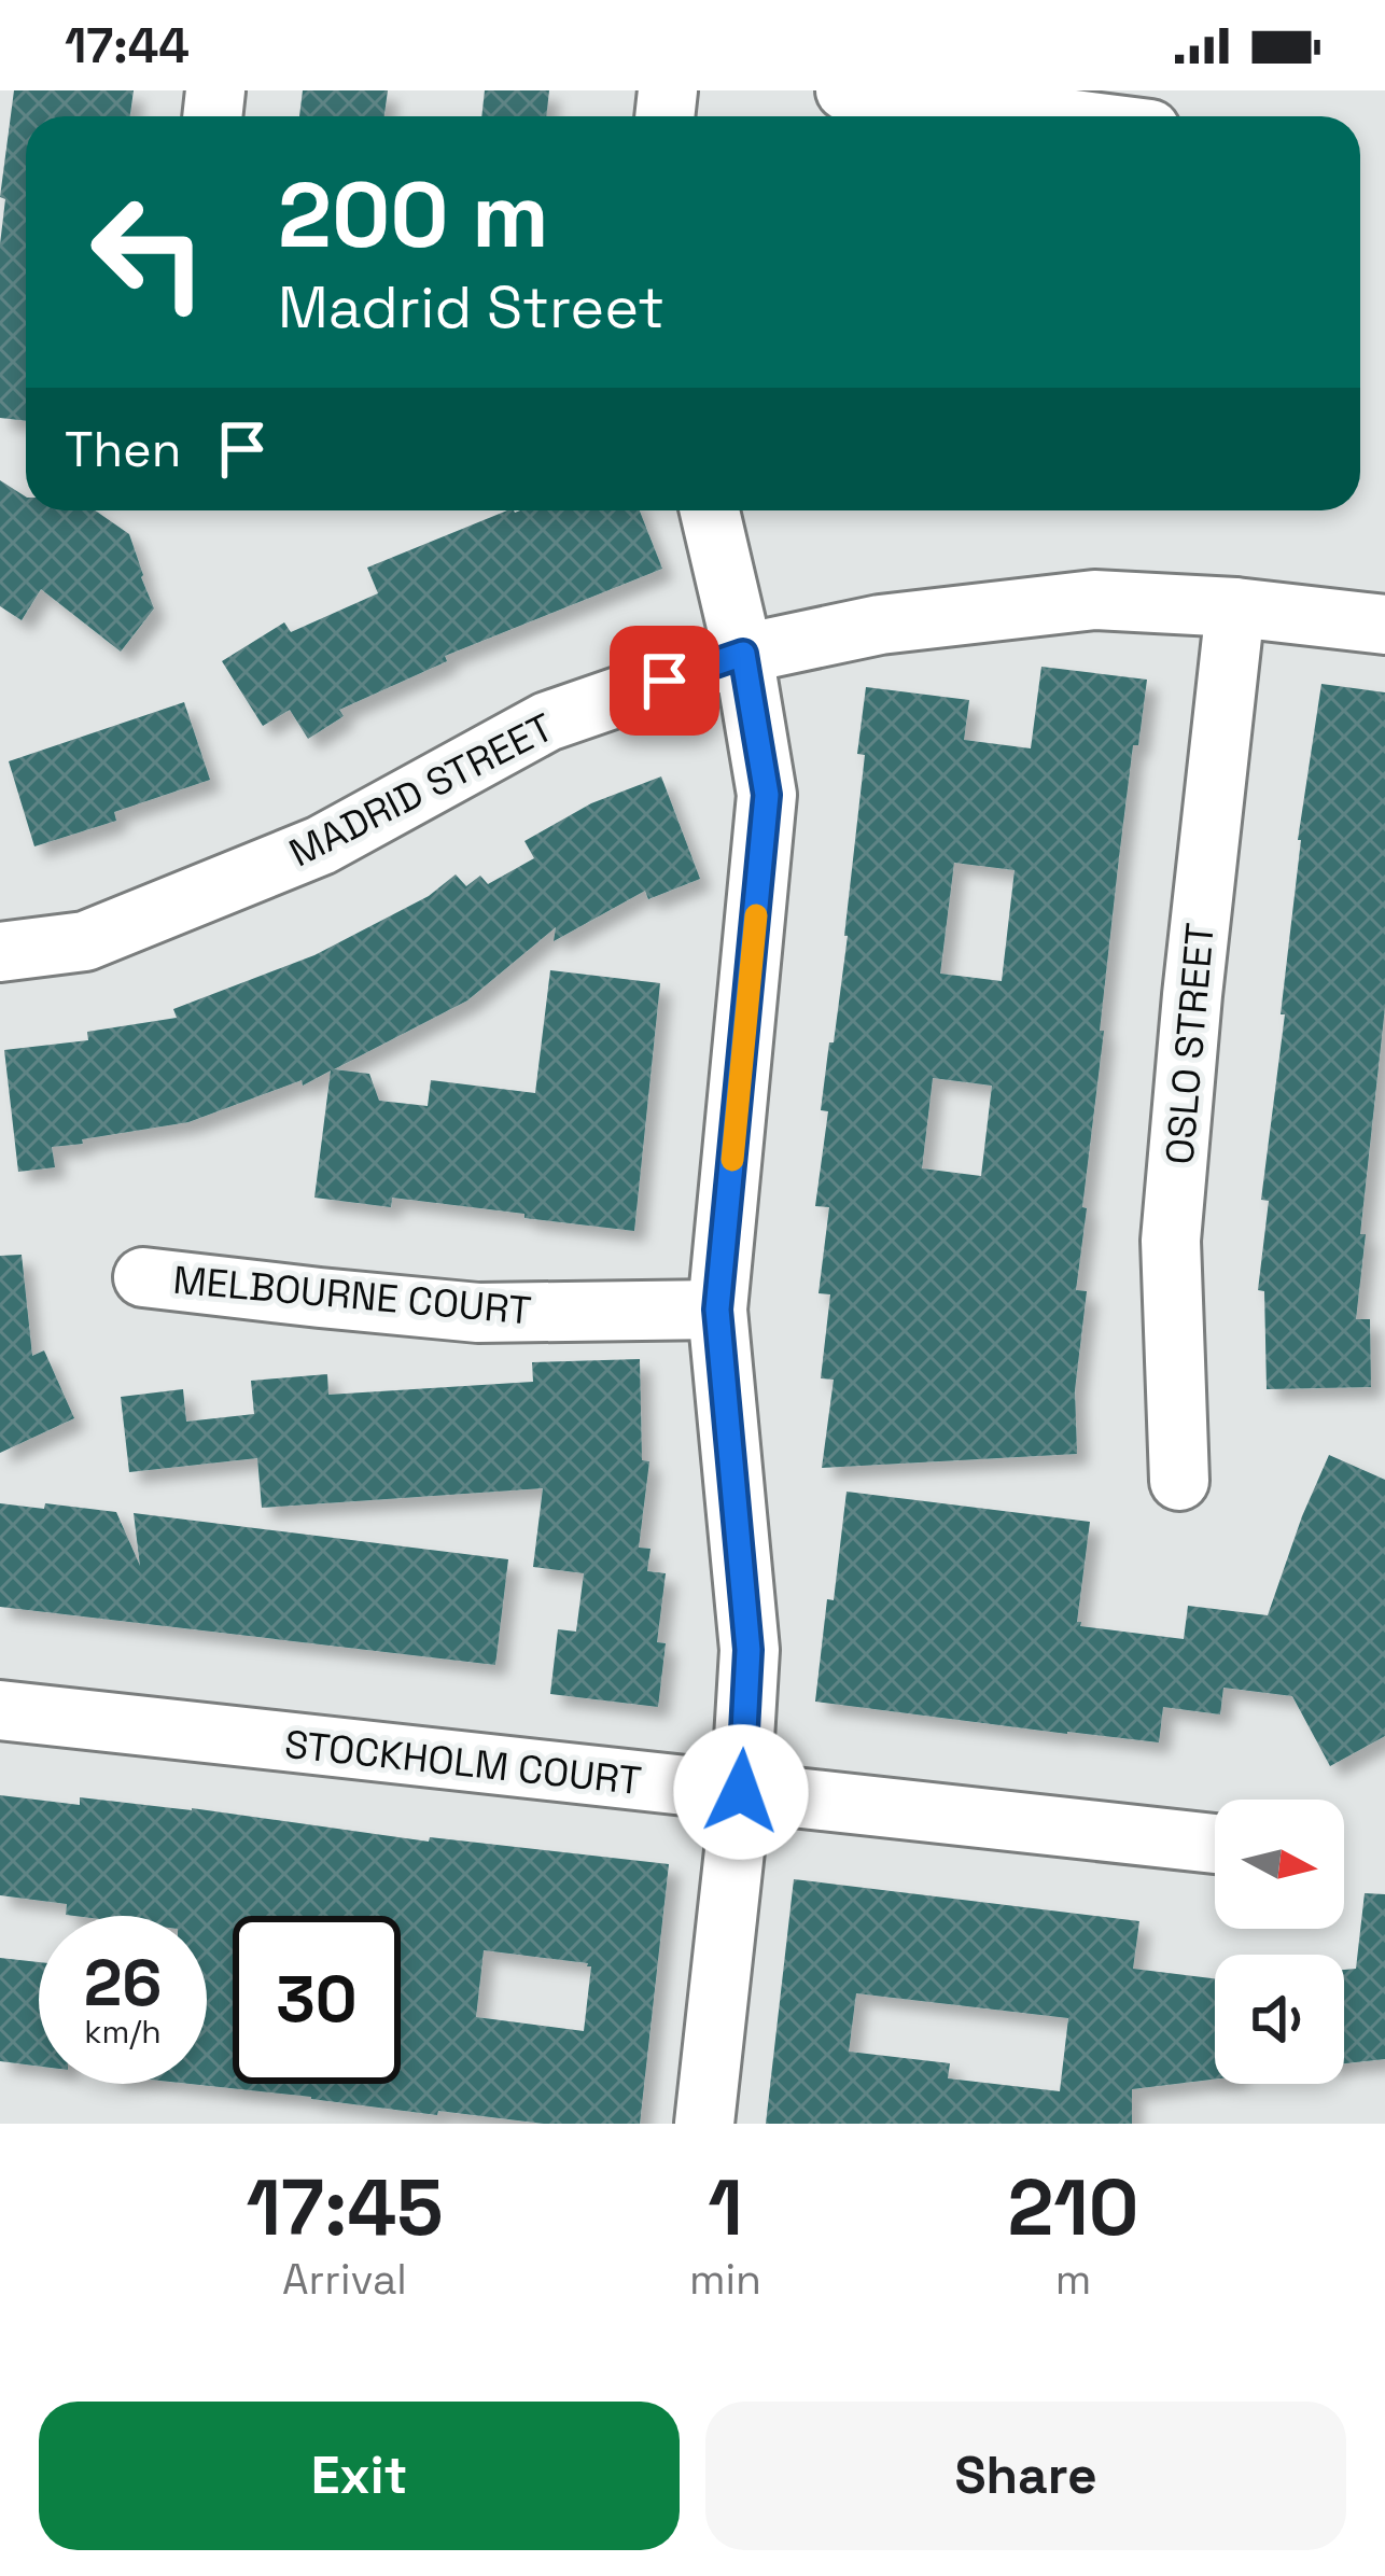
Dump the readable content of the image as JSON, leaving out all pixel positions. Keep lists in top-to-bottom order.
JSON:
{
  "streets": {
    "street": [
      "MADRID STREET",
      "OSLO STREET",
      "MELBOURNE COURT",
      "STOCKHOLM COURT"
    ]
  },
  "crossings": [
    ["MADRID STREET", "OSLO STREET"]
  ],
  "north": "right",
  "page": {
    "status": "17:44",
    "turn": ["200 m", "Madrid Street"],
    "then": "Then",
    "speed": "26 km/h",
    "limit": "30",
    "eta": [
      "17:45",
      "Arrival",
      "1",
      "min",
      "210",
      "m"
    ],
    "buttons": ["Exit", "Share"]
  }
}
